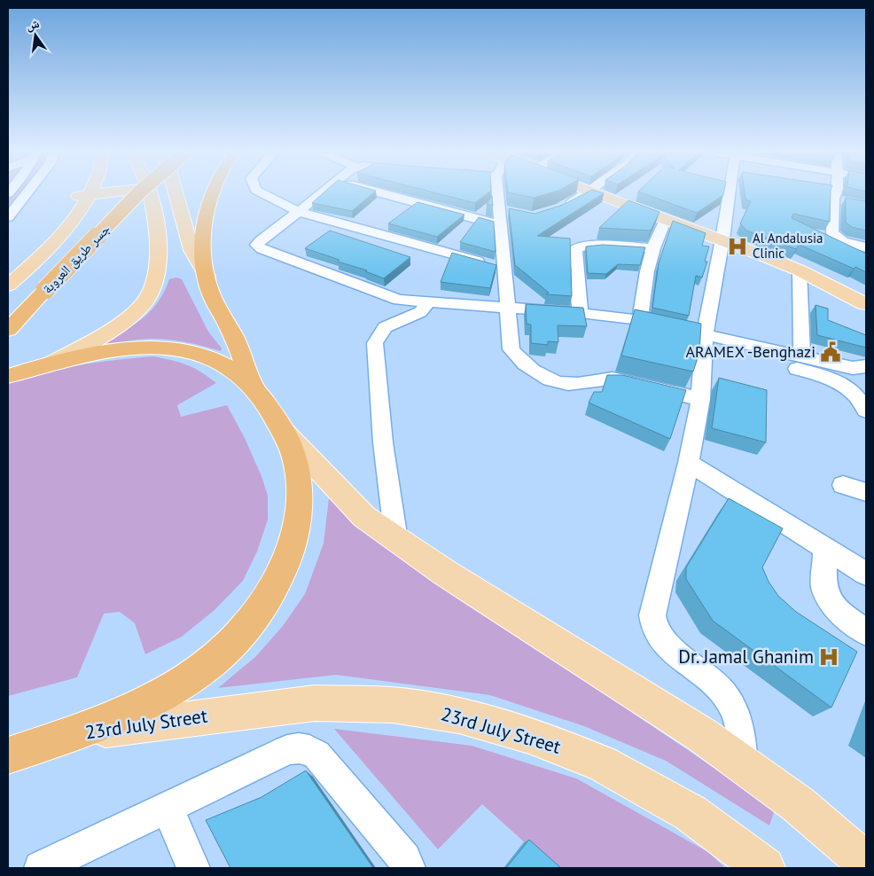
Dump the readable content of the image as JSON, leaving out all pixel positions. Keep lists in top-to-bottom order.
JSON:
{
  "streets": {
    "highway": ["جسر طريق العروبة"],
    "main road": ["23rd July Street"]
  },
  "places": {
    "hospital": ["Al Andalusia Clinic", "Dr. Jamal Ghanim"],
    "public building": ["ARAMEX -Benghazi"]
  },
  "north": "top"
}
